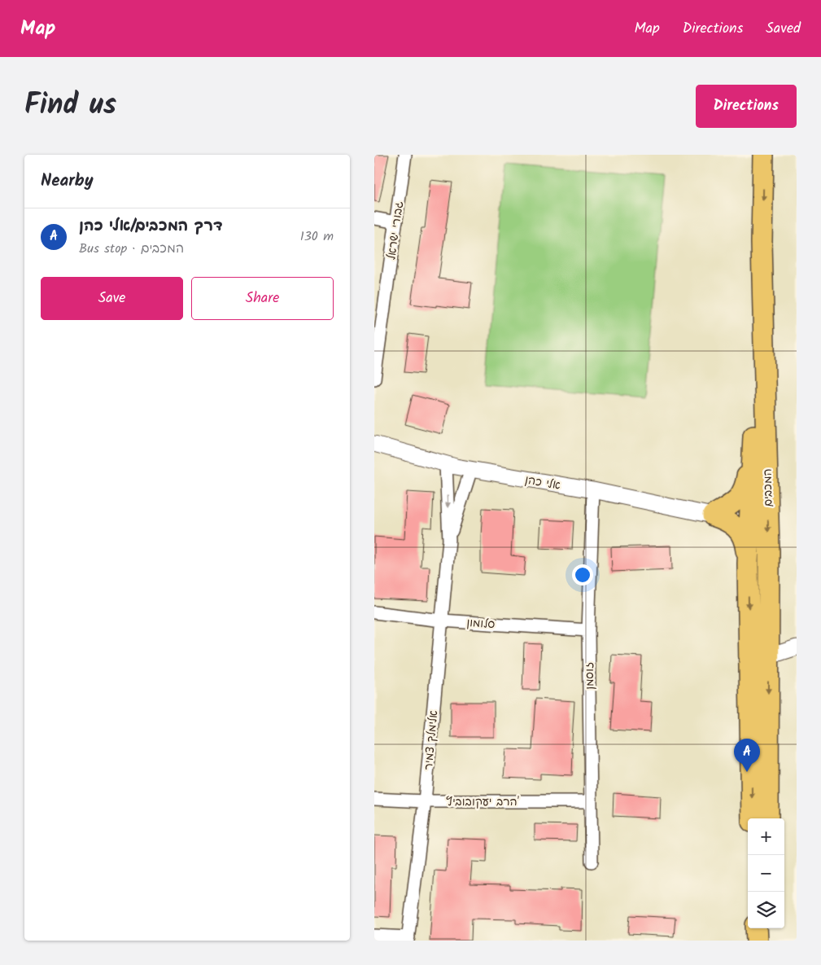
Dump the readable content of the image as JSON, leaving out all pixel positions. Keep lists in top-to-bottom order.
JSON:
{
  "streets": {
    "main road": ["המכבים"],
    "street": [
      "גבורי ישראל",
      "אלי כהן",
      "סלומון",
      "זוסמן",
      "אלימלך צמיר",
      "הרב יעקובוביץ'"
    ]
  },
  "crossings": [
    ["אלי כהן", "זוסמן"],
    ["אלי כהן", "אלימלך צמיר"],
    ["סלומון", "זוסמן"],
    ["סלומון", "אלימלך צמיר"],
    ["זוסמן", "הרב יעקובוביץ'"],
    ["אלימלך צמיר", "הרב יעקובוביץ'"]
  ],
  "page": {
    "header": "Map",
    "nav": ["Map", "Directions", "Saved"],
    "title": "Find us",
    "buttons": [
      "Directions",
      ["Save", "Share"]
    ],
    "heading": "Nearby",
    "list": [
      {
        "mark": "A",
        "name": "דרך המכבים/אלי כהן",
        "note": "Bus stop · המכבים",
        "value": "130 m"
      }
    ],
    "pins": "A",
    "map_buttons": ["+", "−"]
  }
}
